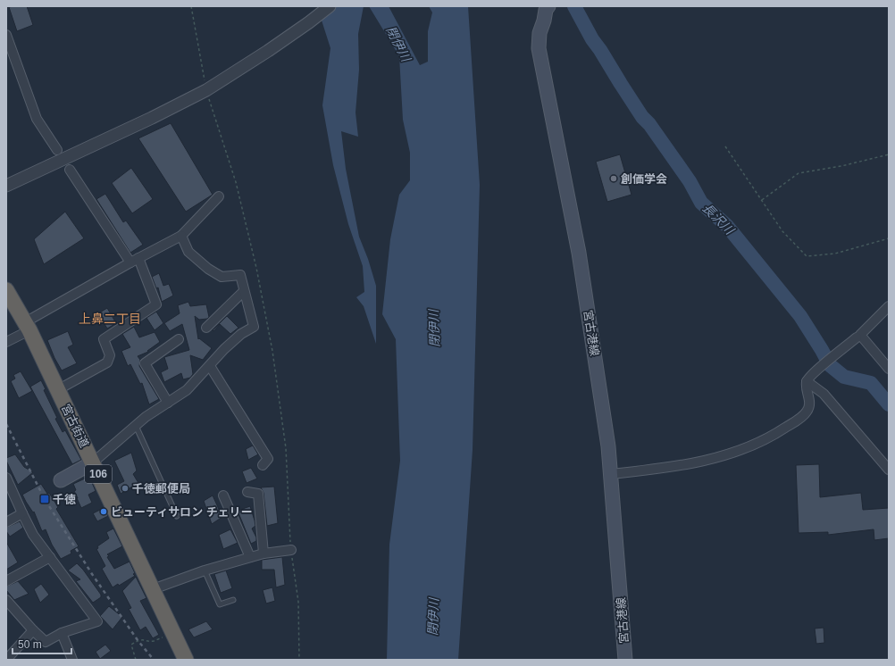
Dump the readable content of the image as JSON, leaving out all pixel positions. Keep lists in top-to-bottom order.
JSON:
{
  "streets": {
    "highway": ["宮古街道", "106"],
    "main road": ["宮古港線"]
  },
  "districts": ["上鼻二丁目"],
  "water": ["閉伊川", "長沢川"],
  "places": {
    "other": ["創価学会", "千徳郵便局", "ビューティサロン チェリー"],
    "transit": ["千徳"]
  },
  "scale_bar": "50 m"
}
